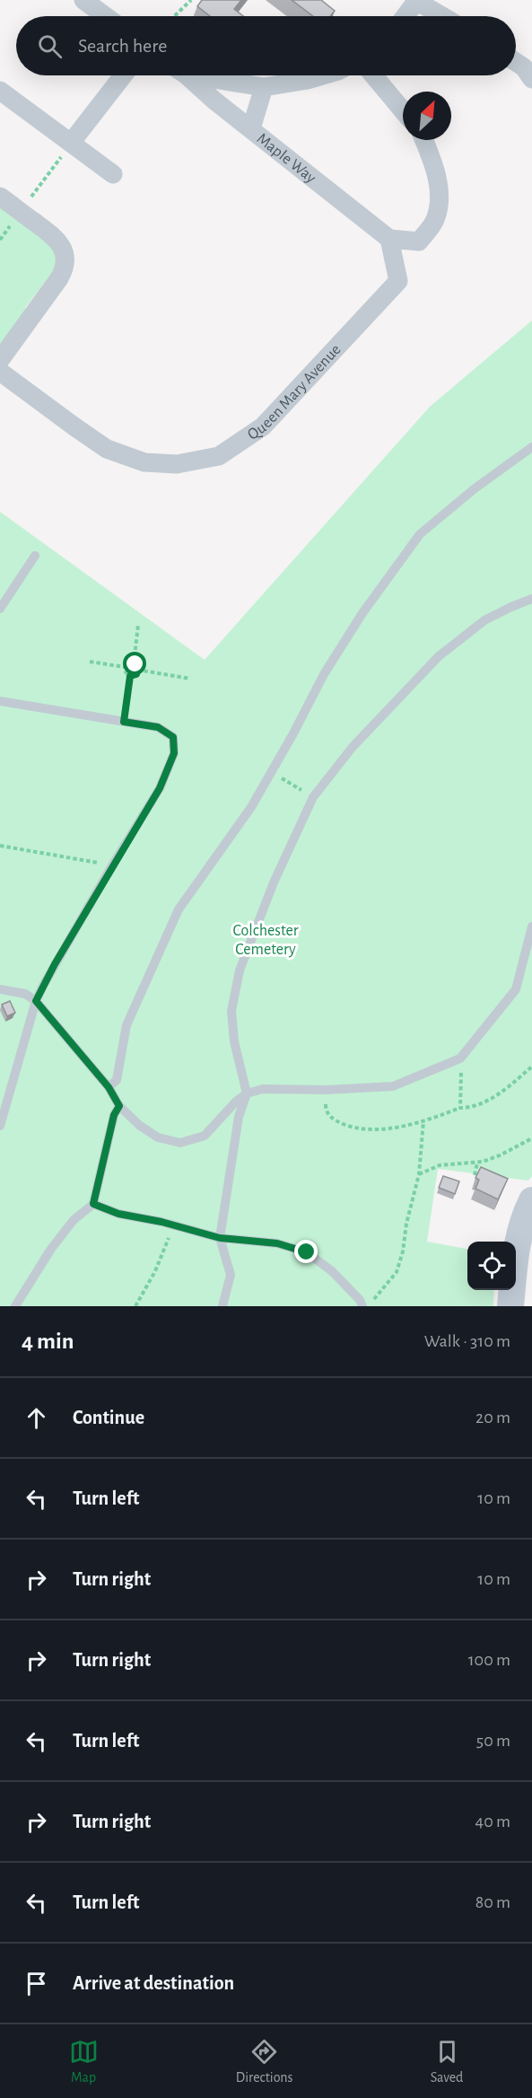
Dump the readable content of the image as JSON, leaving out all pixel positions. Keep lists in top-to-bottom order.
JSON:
{
  "streets": {
    "street": ["Maple Way", "Queen Mary Avenue"]
  },
  "crossings": [
    ["Maple Way", "Queen Mary Avenue"]
  ],
  "parks": ["Colchester Cemetery"],
  "north": "top right",
  "page": {
    "search": "Search here",
    "heading": ["4 min", "Walk · 310 m"],
    "list": [
      ["Continue", "20 m"],
      ["Turn left", "10 m"],
      ["Turn right", "10 m"],
      ["Turn right", "100 m"],
      ["Turn left", "50 m"],
      ["Turn right", "40 m"],
      ["Turn left", "80 m"],
      "Arrive at destination"
    ],
    "nav": ["Map", "Directions", "Saved"]
  }
}
